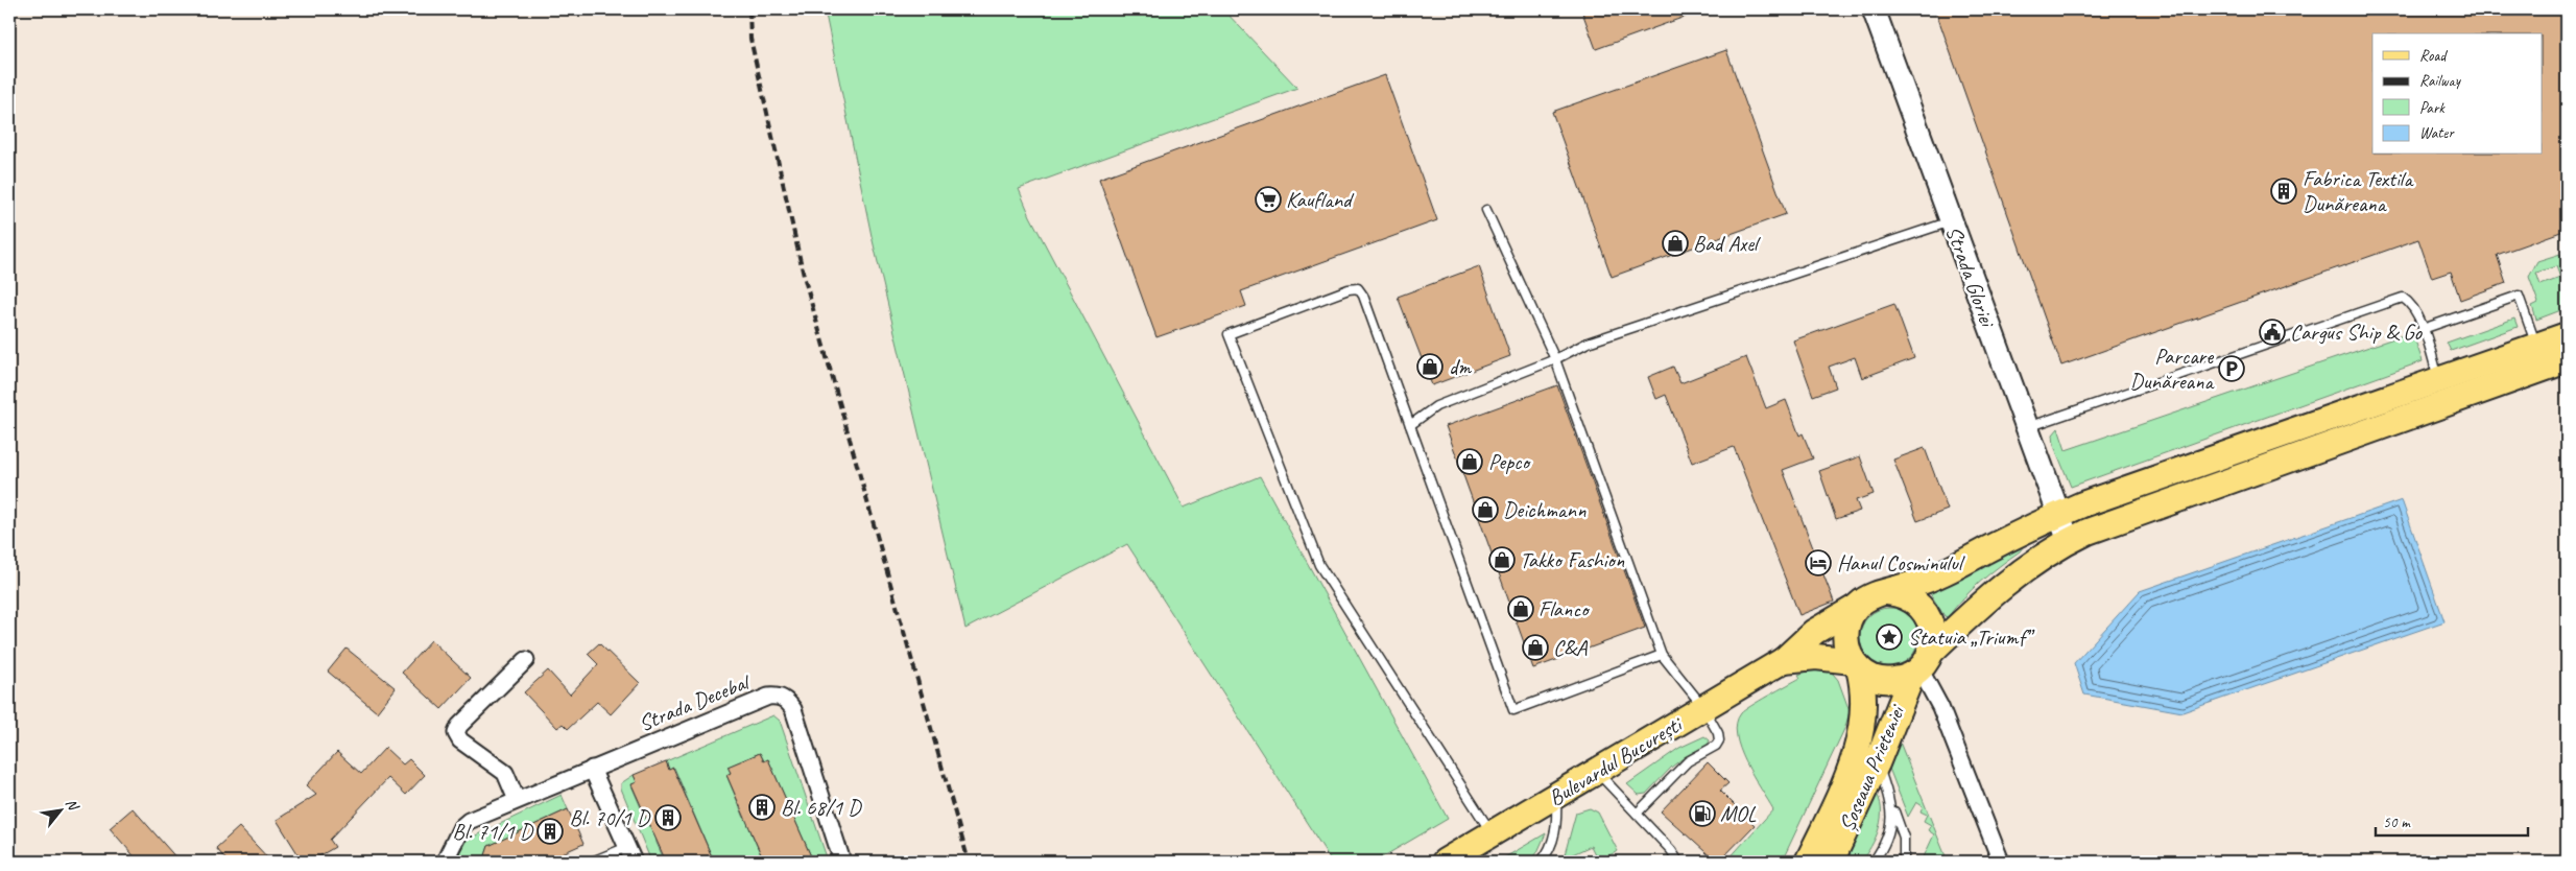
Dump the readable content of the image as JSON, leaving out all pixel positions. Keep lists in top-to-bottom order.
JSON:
{
  "streets": {
    "main road": ["Strada Gloriei", "Bulevardul București", "Șoseaua Prieteniei"],
    "street": ["Strada Decebal"]
  },
  "places": {
    "building": [
      "Fabrica Textila Dunăreana",
      "Bl. 68/1 D",
      "Bl. 70/1 D",
      "Bl. 71/1 D"
    ],
    "supermarket": ["Kaufland"],
    "shop": [
      "Bad Axel",
      "dm",
      "Pepco",
      "Deichmann",
      "Takko Fashion",
      "Flanco",
      "C&A"
    ],
    "public building": ["Cargus Ship & Go"],
    "parking": ["Parcare Dunăreana"],
    "hotel": ["Hanul Cosminulul"],
    "place": ["Statuia „Triumf”"],
    "fuel station": ["MOL"]
  },
  "legend": [
    "Road",
    "Railway",
    "Park",
    "Water"
  ],
  "scale_bar": "50 m",
  "north": "top right"
}
